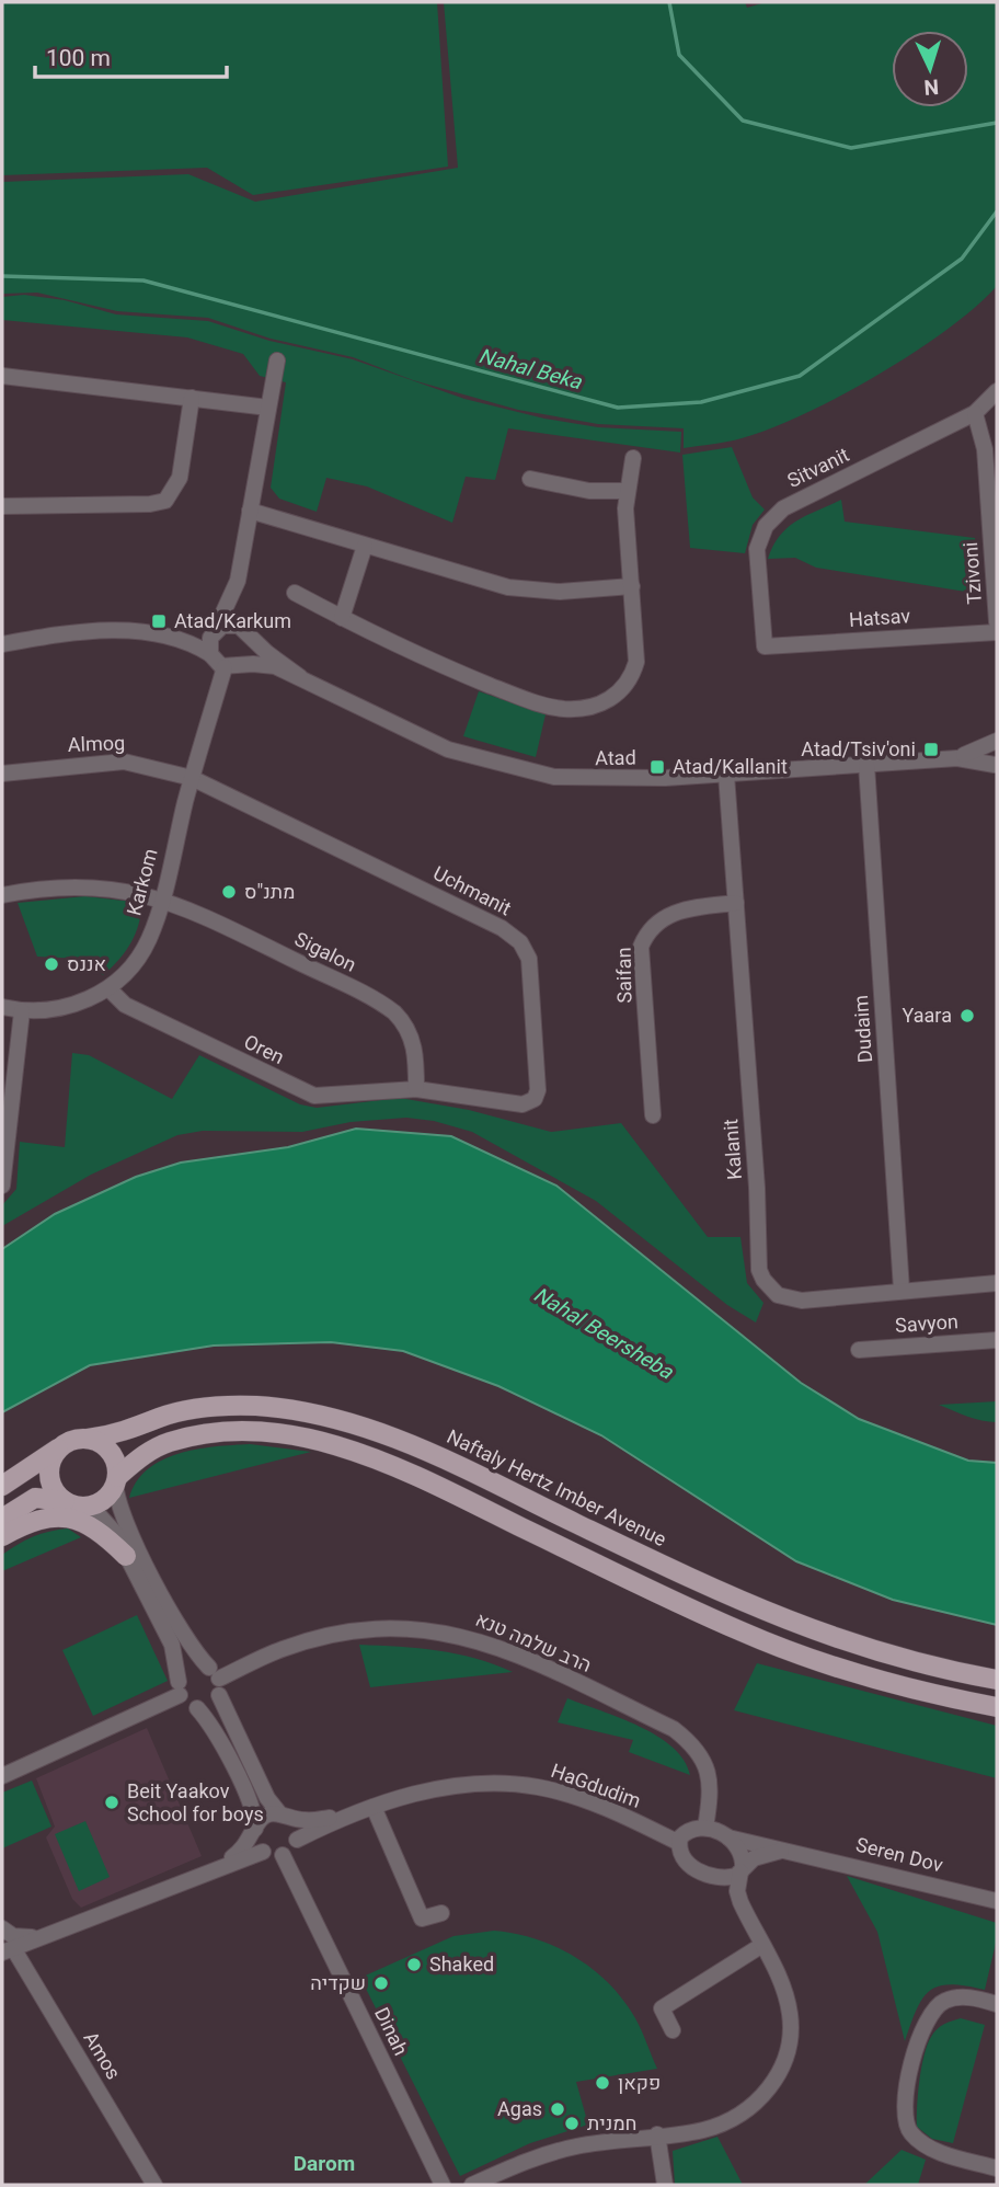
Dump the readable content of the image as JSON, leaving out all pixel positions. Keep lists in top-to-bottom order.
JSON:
{
  "streets": {
    "main road": ["Naftaly Hertz Imber Avenue"],
    "street": [
      "Sitvanit",
      "Tzivoni",
      "Hatsav",
      "Almog",
      "Atad",
      "Karkom",
      "Uchmanit",
      "Sigalon",
      "Saifan",
      "Dudaim",
      "Oren",
      "Kalanit",
      "Savyon",
      "הרב שלמה טנא",
      "HaGdudim",
      "Seren Dov",
      "Dinah",
      "Amos"
    ]
  },
  "crossings": [
    ["Sitvanit", "Tzivoni"],
    ["Sitvanit", "Hatsav"],
    ["Almog", "Karkom"],
    ["Almog", "Uchmanit"],
    ["Atad", "Karkom"],
    ["Atad", "Dudaim"],
    ["Atad", "Kalanit"],
    ["Karkom", "Uchmanit"],
    ["Karkom", "Sigalon"],
    ["Karkom", "Oren"],
    ["Uchmanit", "Sigalon"],
    ["Uchmanit", "Oren"],
    ["Sigalon", "Oren"],
    ["Saifan", "Kalanit"],
    ["Dudaim", "Kalanit"],
    ["הרב שלמה טנא", "HaGdudim"],
    ["הרב שלמה טנא", "Seren Dov"],
    ["HaGdudim", "Seren Dov"],
    ["HaGdudim", "Dinah"]
  ],
  "districts": ["Darom"],
  "water": ["Nahal Beka", "Nahal Beersheba"],
  "places": {
    "transit": ["Atad/Karkum", "Atad/Tsiv'oni", "Atad/Kallanit"],
    "other": [
      "מתנ\"ס",
      "אננס",
      "Yaara",
      "Beit Yaakov School for boys",
      "Shaked",
      "שקדיה",
      "פקאן",
      "Agas",
      "חמנית"
    ]
  },
  "scale_bar": "100 m",
  "north": "bottom"
}
